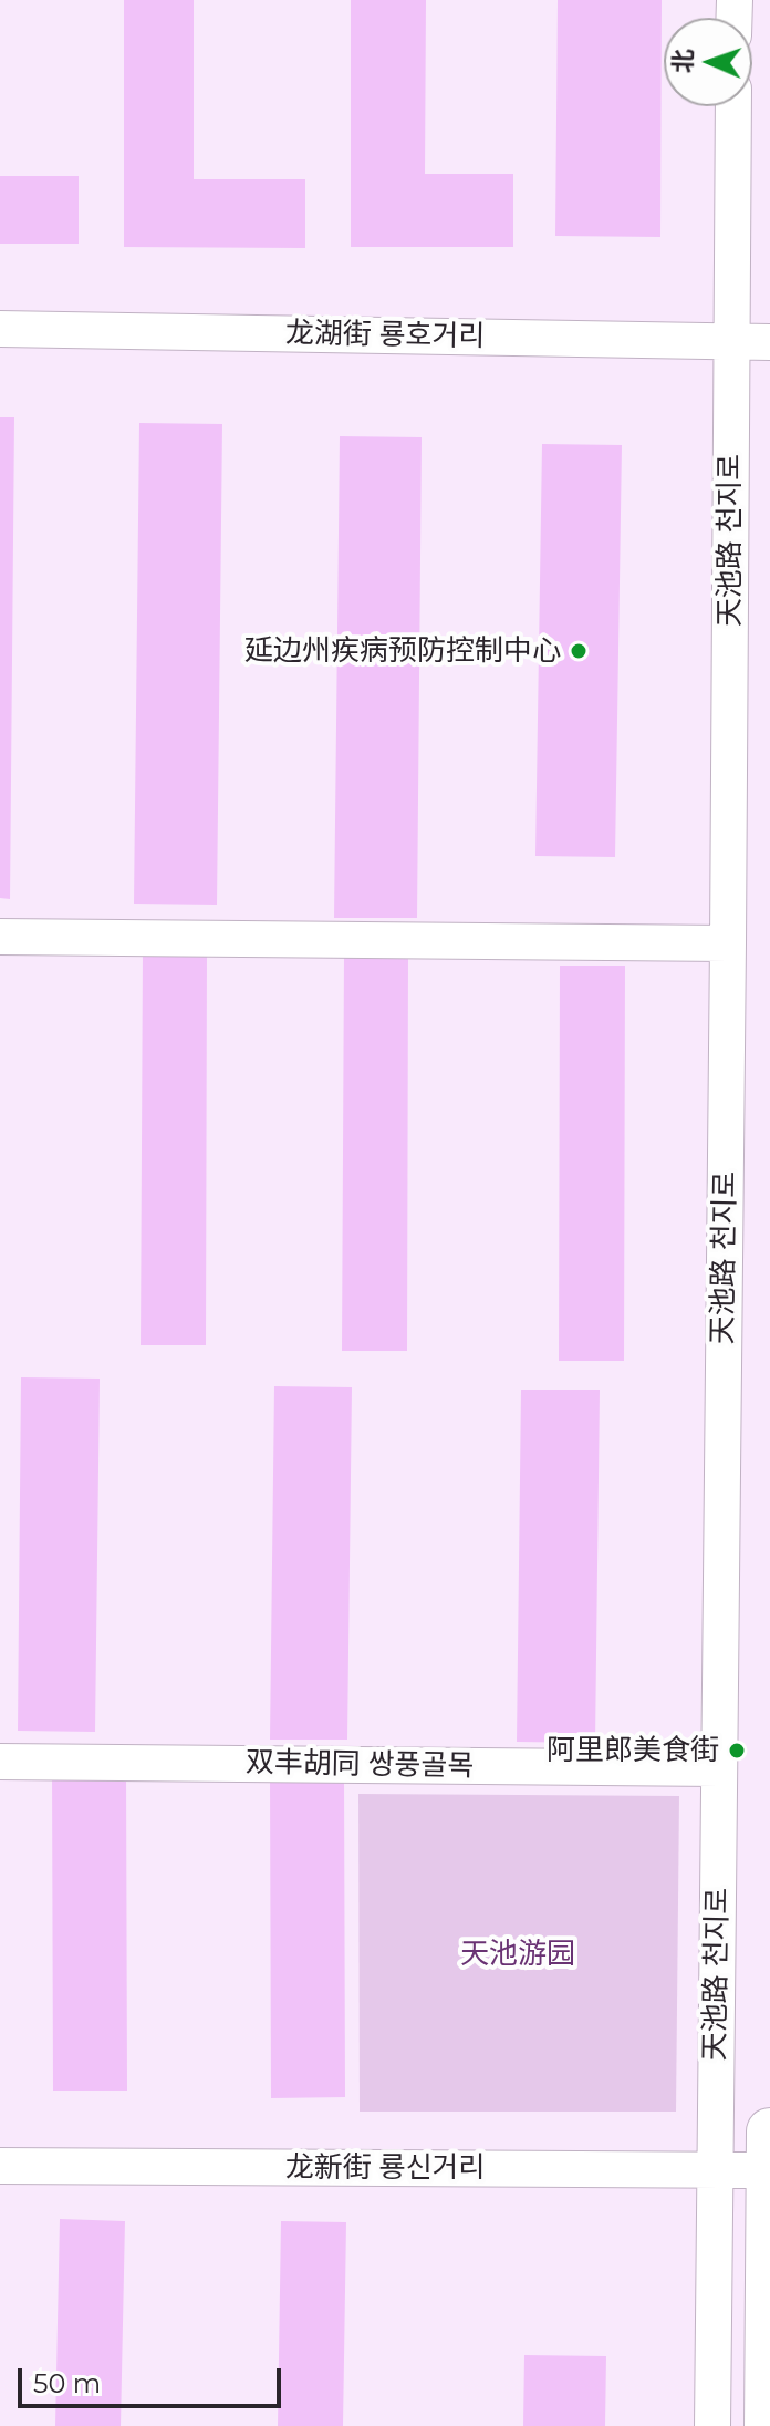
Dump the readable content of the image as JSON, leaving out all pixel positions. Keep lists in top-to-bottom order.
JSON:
{
  "streets": {
    "street": [
      "龙湖街 룡호거리",
      "天池路 천지로",
      "双丰胡同 쌍풍골목",
      "龙新街 룡신거리"
    ]
  },
  "crossings": [
    ["龙湖街 룡호거리", "天池路 천지로"],
    ["天池路 천지로", "双丰胡同 쌍풍골목"],
    ["天池路 천지로", "龙新街 룡신거리"]
  ],
  "parks": ["天池游园"],
  "places": ["延边州疾病预防控制中心", "阿里郎美食街"],
  "scale_bar": "50 m",
  "north": "left"
}
